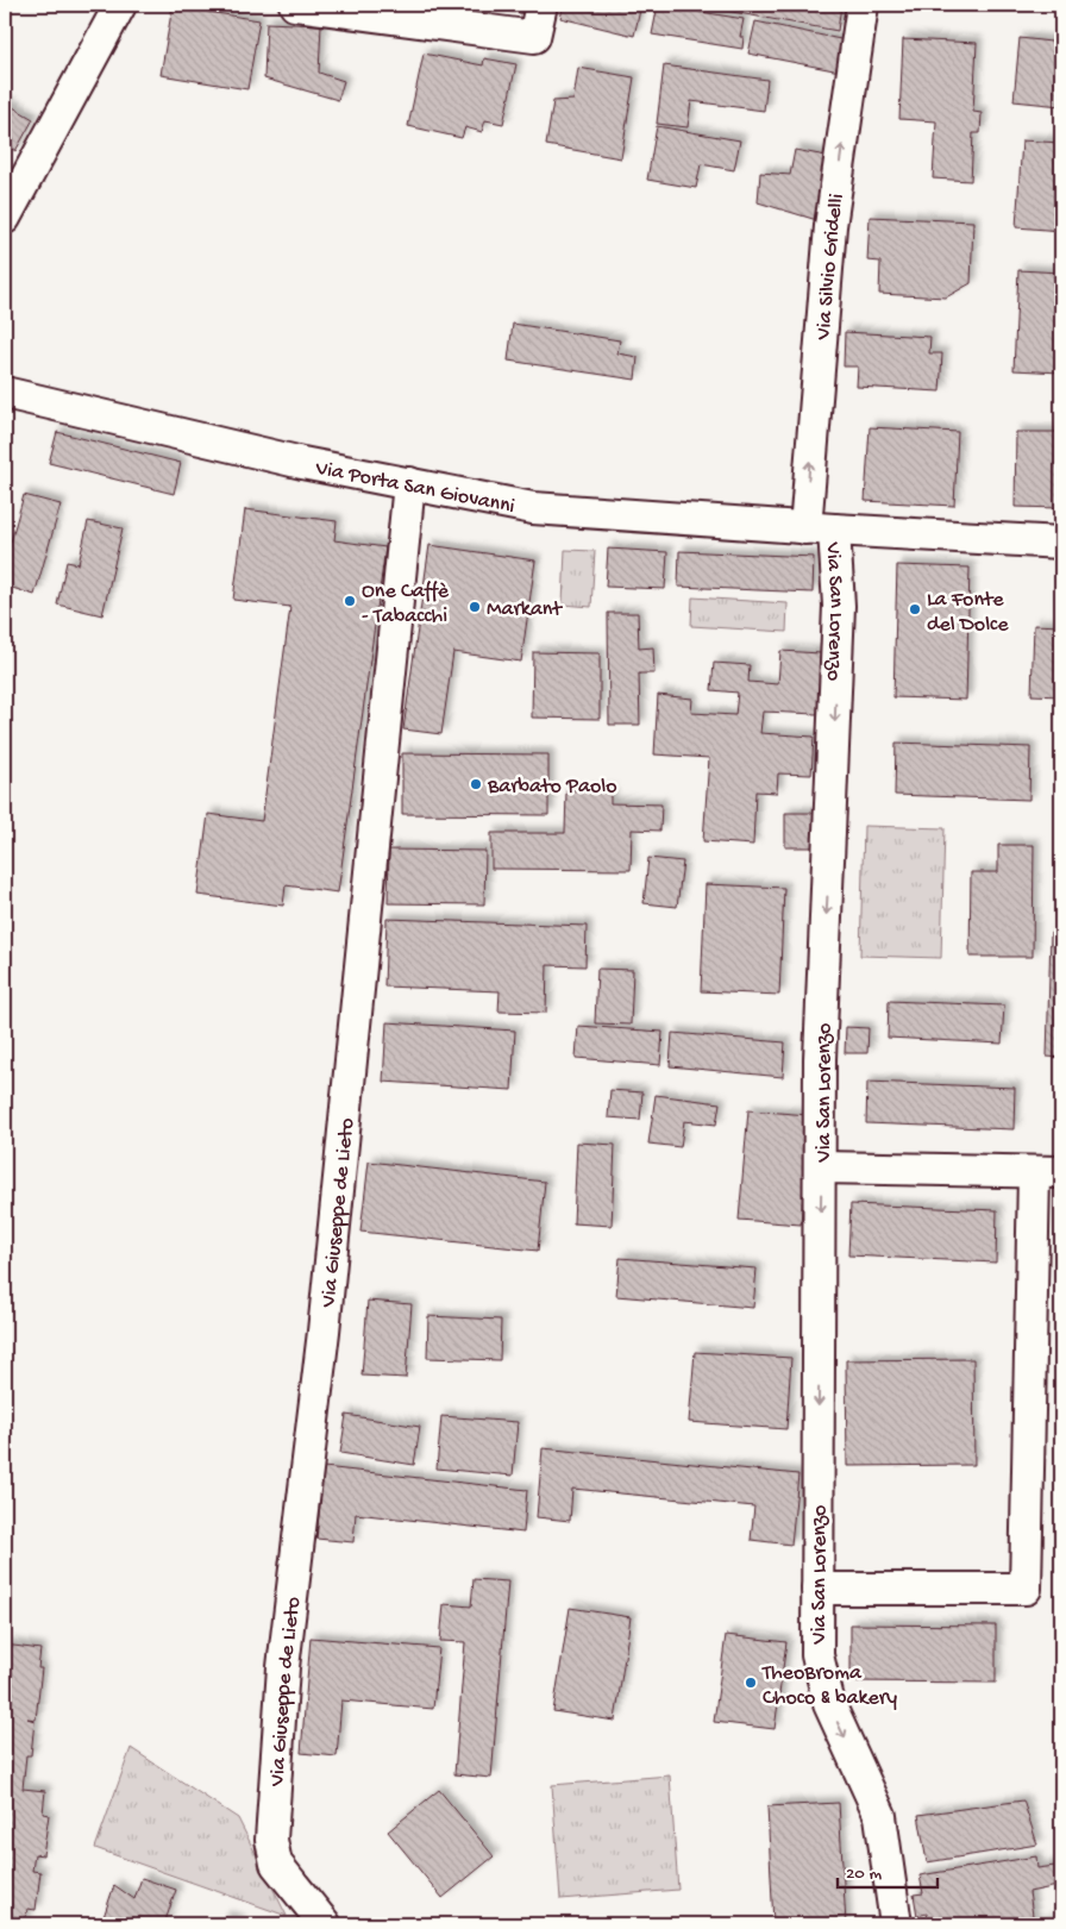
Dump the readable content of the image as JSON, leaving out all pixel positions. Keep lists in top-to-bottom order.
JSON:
{
  "streets": {
    "street": [
      "Via Silvio Gridelli",
      "Via Porta San Giovanni",
      "Via San Lorenzo",
      "Via Giuseppe de Lieto"
    ]
  },
  "crossings": [
    ["Via Silvio Gridelli", "Via Porta San Giovanni"],
    ["Via Silvio Gridelli", "Via San Lorenzo"],
    ["Via Porta San Giovanni", "Via San Lorenzo"],
    ["Via Porta San Giovanni", "Via Giuseppe de Lieto"]
  ],
  "one_way": ["Via Silvio Gridelli", "Via San Lorenzo"],
  "places": [
    "One Caffè - Tabacchi",
    "Markant",
    "La Fonte del Dolce",
    "Barbato Paolo",
    "TheoBroma Choco & bakery"
  ],
  "scale_bar": "20 m"
}
